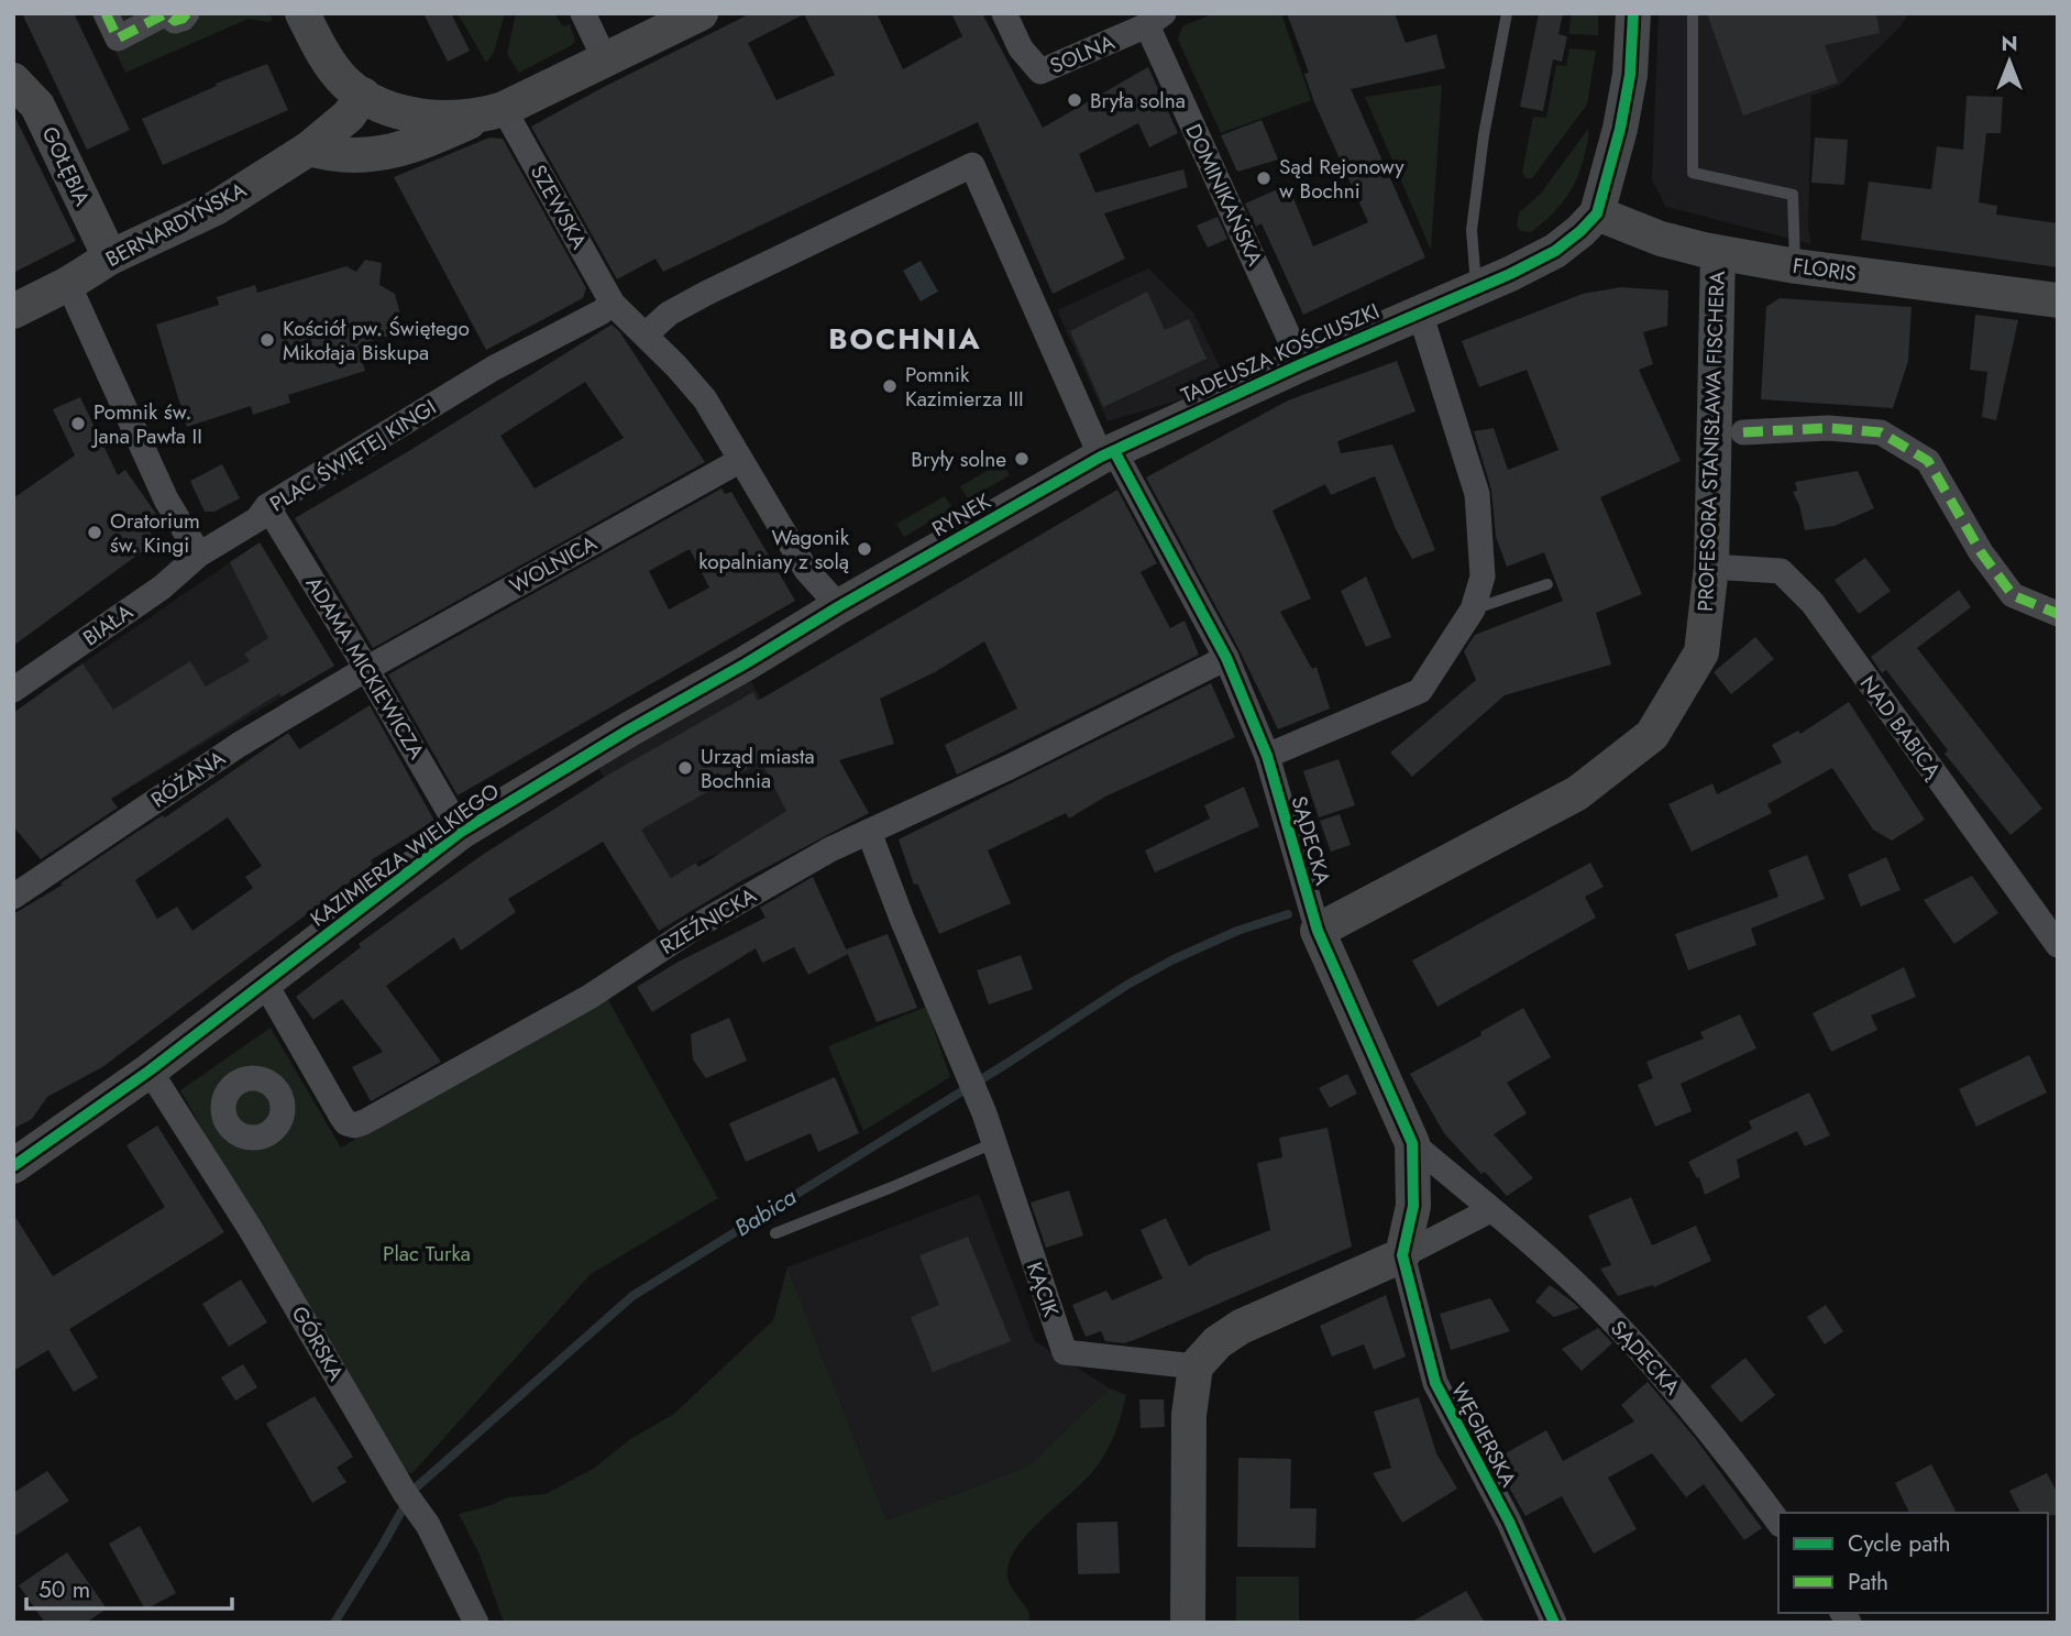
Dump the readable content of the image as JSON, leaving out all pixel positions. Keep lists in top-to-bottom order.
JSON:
{
  "streets": {
    "street": [
      "SOLNA",
      "GOŁĘBIA",
      "DOMINIKAŃSKA",
      "SZEWSKA",
      "BERNARDYŃSKA",
      "FLORIS",
      "TADEUSZA KOŚCIUSZKI",
      "PROFESORA STANISŁAWA FISCHERA",
      "PLAC ŚWIĘTEJ KINGI",
      "RYNEK",
      "WOLNICA",
      "BIAŁA",
      "ADAMA MICKIEWICZA",
      "NAD BABICĄ",
      "RÓŻANA",
      "SĄDECKA",
      "KAZIMIERZA WIELKIEGO",
      "RZEŹNICKA",
      "KĄCIK",
      "GÓRSKA",
      "WĘGIERSKA"
    ]
  },
  "crossings": [
    ["SOLNA", "DOMINIKAŃSKA"],
    ["GOŁĘBIA", "BERNARDYŃSKA"],
    ["DOMINIKAŃSKA", "TADEUSZA KOŚCIUSZKI"],
    ["SZEWSKA", "PLAC ŚWIĘTEJ KINGI"],
    ["FLORIS", "TADEUSZA KOŚCIUSZKI"],
    ["FLORIS", "PROFESORA STANISŁAWA FISCHERA"],
    ["TADEUSZA KOŚCIUSZKI", "RYNEK"],
    ["TADEUSZA KOŚCIUSZKI", "SĄDECKA"],
    ["PROFESORA STANISŁAWA FISCHERA", "NAD BABICĄ"],
    ["PROFESORA STANISŁAWA FISCHERA", "SĄDECKA"],
    ["PLAC ŚWIĘTEJ KINGI", "BIAŁA"],
    ["PLAC ŚWIĘTEJ KINGI", "ADAMA MICKIEWICZA"],
    ["RYNEK", "SĄDECKA"],
    ["RYNEK", "KAZIMIERZA WIELKIEGO"],
    ["WOLNICA", "ADAMA MICKIEWICZA"],
    ["WOLNICA", "RÓŻANA"],
    ["ADAMA MICKIEWICZA", "RÓŻANA"],
    ["ADAMA MICKIEWICZA", "KAZIMIERZA WIELKIEGO"],
    ["SĄDECKA", "RZEŹNICKA"],
    ["SĄDECKA", "WĘGIERSKA"],
    ["KAZIMIERZA WIELKIEGO", "RZEŹNICKA"],
    ["KAZIMIERZA WIELKIEGO", "GÓRSKA"],
    ["RZEŹNICKA", "KĄCIK"]
  ],
  "districts": ["BOCHNIA"],
  "water": ["Babica"],
  "parks": ["Plac Turka"],
  "places": [
    "Bryła solna",
    "Sąd Rejonowy w Bochni",
    "Kościół pw. Świętego Mikołaja Biskupa",
    "Pomnik Kazimierza III",
    "Pomnik św. Jana Pawła II",
    "Bryły solne",
    "Oratorium św. Kingi",
    "Wagonik kopalniany z solą",
    "Urząd miasta Bochnia"
  ],
  "legend": ["Cycle path", "Path"],
  "scale_bar": "50 m",
  "north": "top"
}
